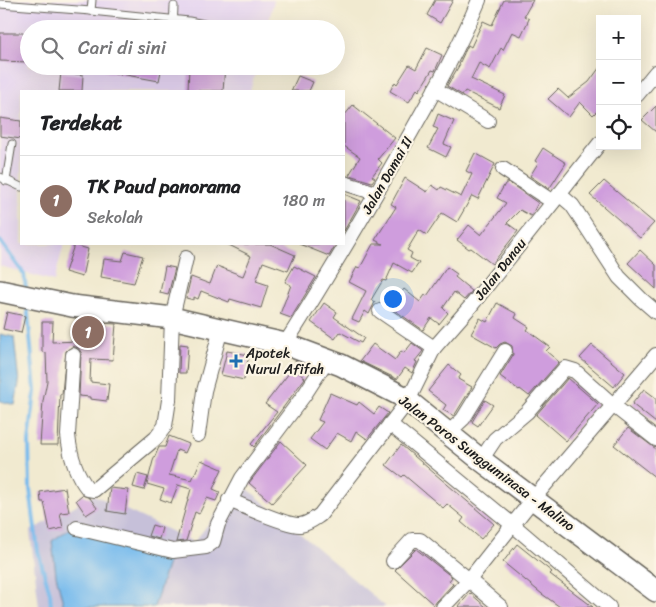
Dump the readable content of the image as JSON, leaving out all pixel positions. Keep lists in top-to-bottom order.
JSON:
{
  "streets": {
    "main road": ["Jalan Poros Sungguminasa - Malino"],
    "street": ["Jalan Damai II", "Jalan Danau"]
  },
  "crossings": [
    ["Jalan Damai II", "Jalan Poros Sungguminasa - Malino"],
    ["Jalan Danau", "Jalan Poros Sungguminasa - Malino"]
  ],
  "places": {
    "health": ["Apotek Nurul Afifah"]
  },
  "page": {
    "map_buttons": ["+", "−"],
    "search": "Cari di sini",
    "heading": "Terdekat",
    "list": [
      {
        "mark": "1",
        "name": "TK Paud panorama",
        "note": "Sekolah",
        "value": "180 m"
      }
    ],
    "pins": "1"
  }
}
